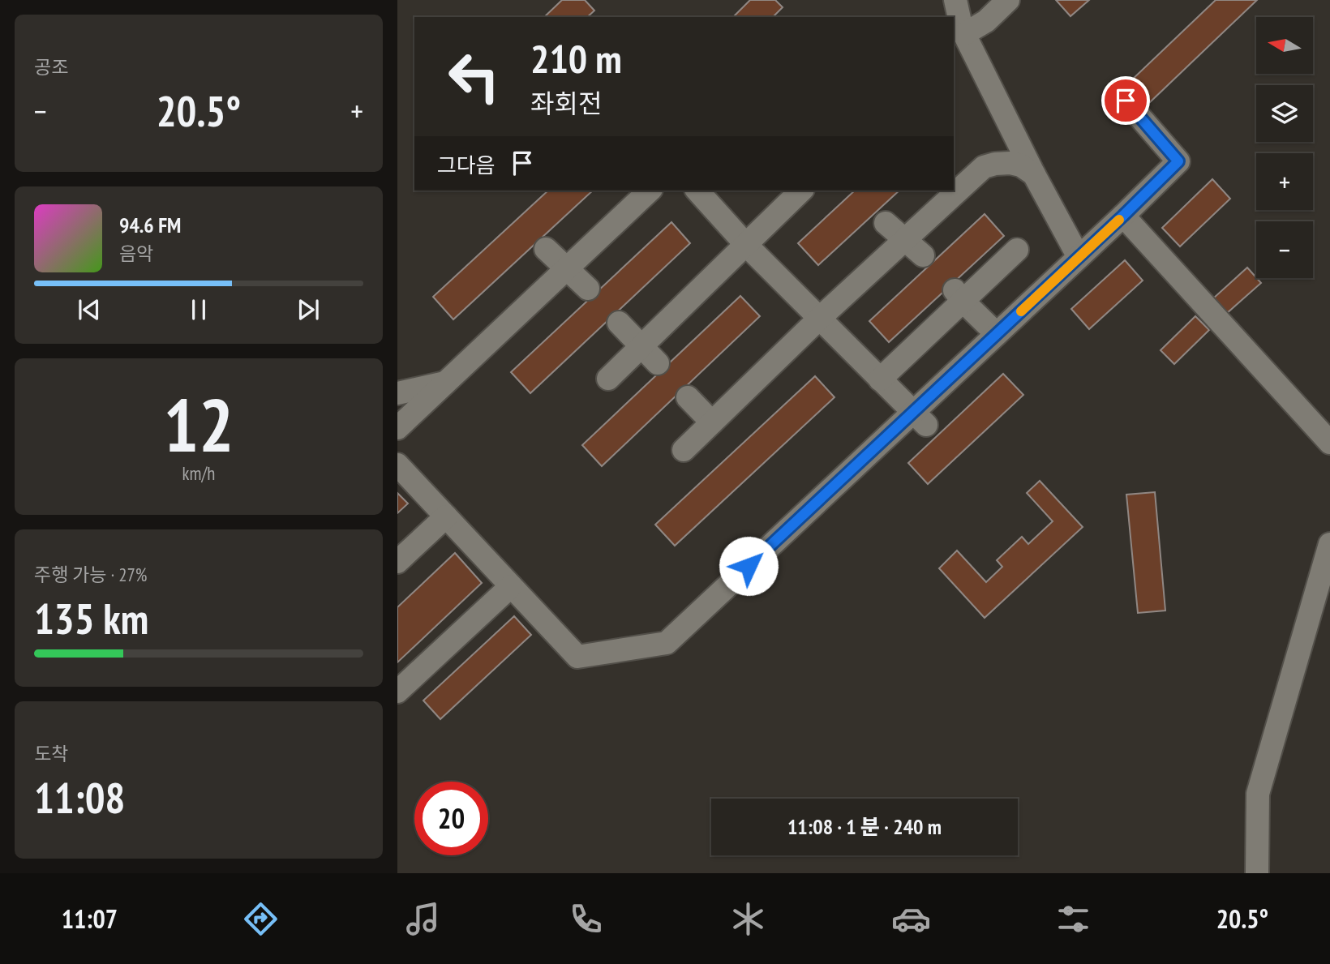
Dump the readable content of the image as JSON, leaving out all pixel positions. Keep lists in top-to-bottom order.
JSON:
{
  "north": "left",
  "page": {
    "tile": [
      "공조",
      ["12", "km/h"],
      ["주행 가능 · 27%", "135 km"],
      ["도착", "11:08"]
    ],
    "map_buttons": ["+", "−"],
    "turn": ["210 m", "좌회전"],
    "heat": ["−", "20.5°", "+"],
    "then": "그다음",
    "song": ["94.6 FM", "음악"],
    "limit": "20",
    "trip": "11:08 · 1 분 · 240 m",
    "tabs": ["11:07", "20.5°"]
  }
}
